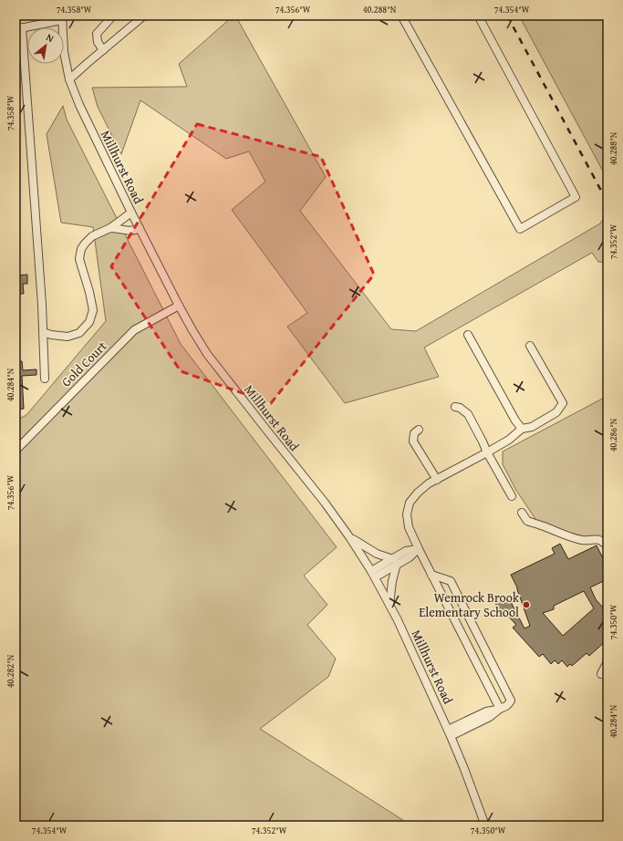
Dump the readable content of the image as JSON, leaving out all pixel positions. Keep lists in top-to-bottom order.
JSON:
{
  "streets": {
    "street": ["Millhurst Road", "Gold Court"]
  },
  "crossings": [
    ["Millhurst Road", "Gold Court"]
  ],
  "places": ["Wemrock Brook Elementary School"],
  "north": "top right",
  "coordinates": [
    "74.358°W",
    "74.356°W",
    "40.288°N",
    "74.354°W",
    "74.352°W",
    "40.284°N",
    "40.286°N",
    "74.350°W",
    "40.282°N"
  ]
}
